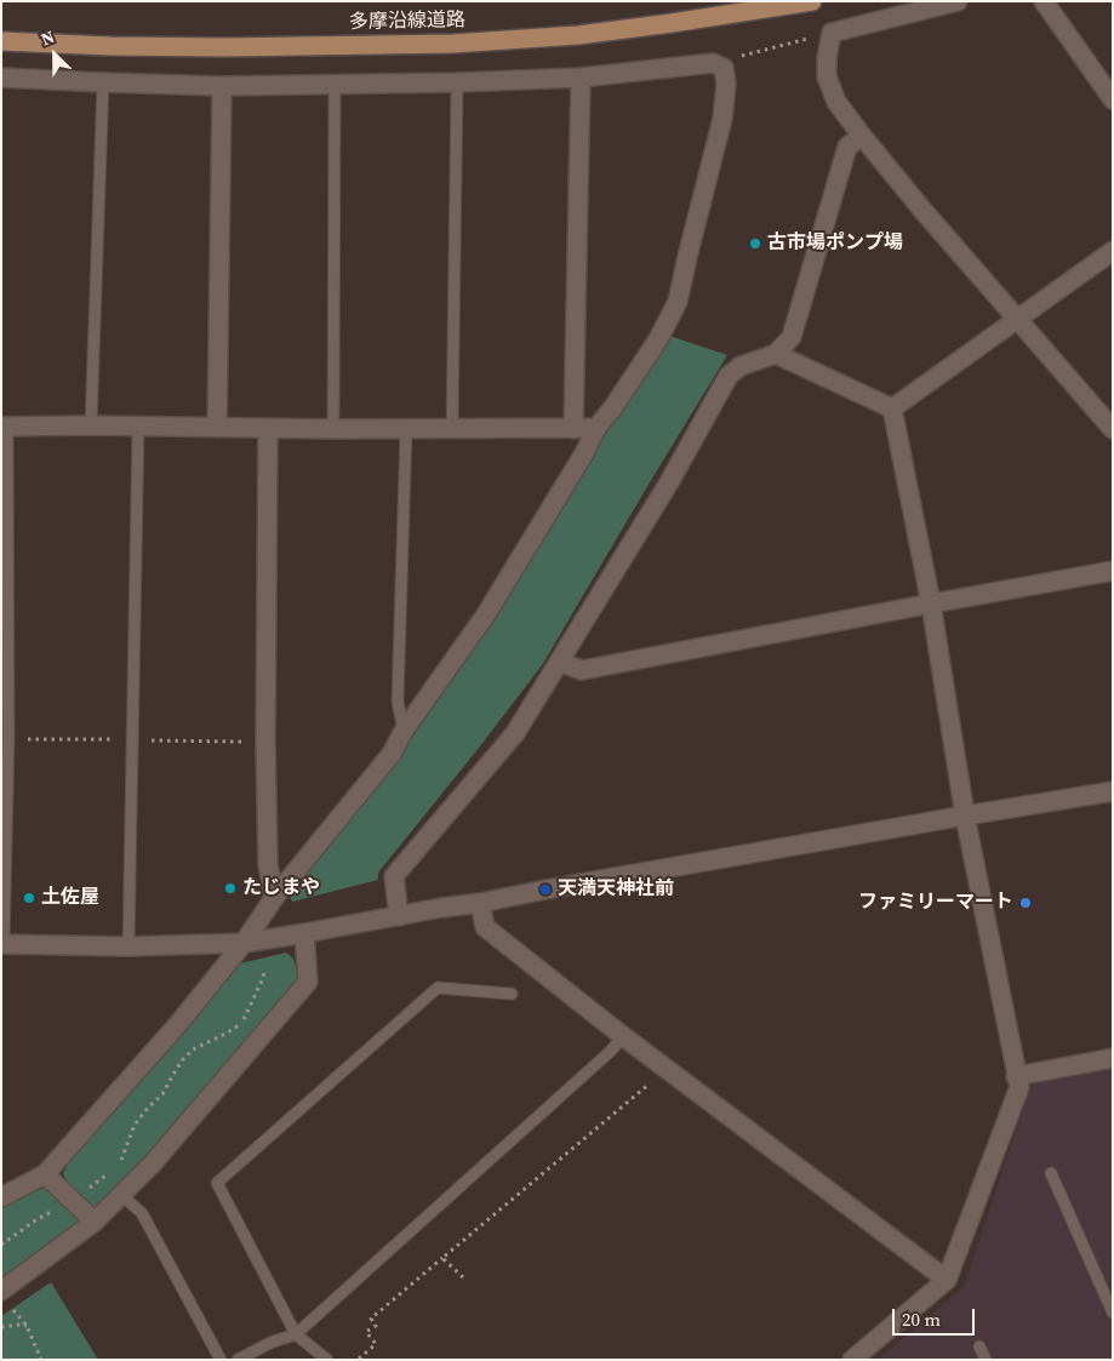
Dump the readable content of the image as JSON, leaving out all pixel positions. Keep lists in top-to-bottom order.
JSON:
{
  "streets": {
    "main road": ["多摩沿線道路"]
  },
  "places": [
    "古市場ポンプ場",
    "たじまや",
    "天満天神社前",
    "土佐屋",
    "ファミリーマート"
  ],
  "scale_bar": "20 m",
  "north": "top left"
}
